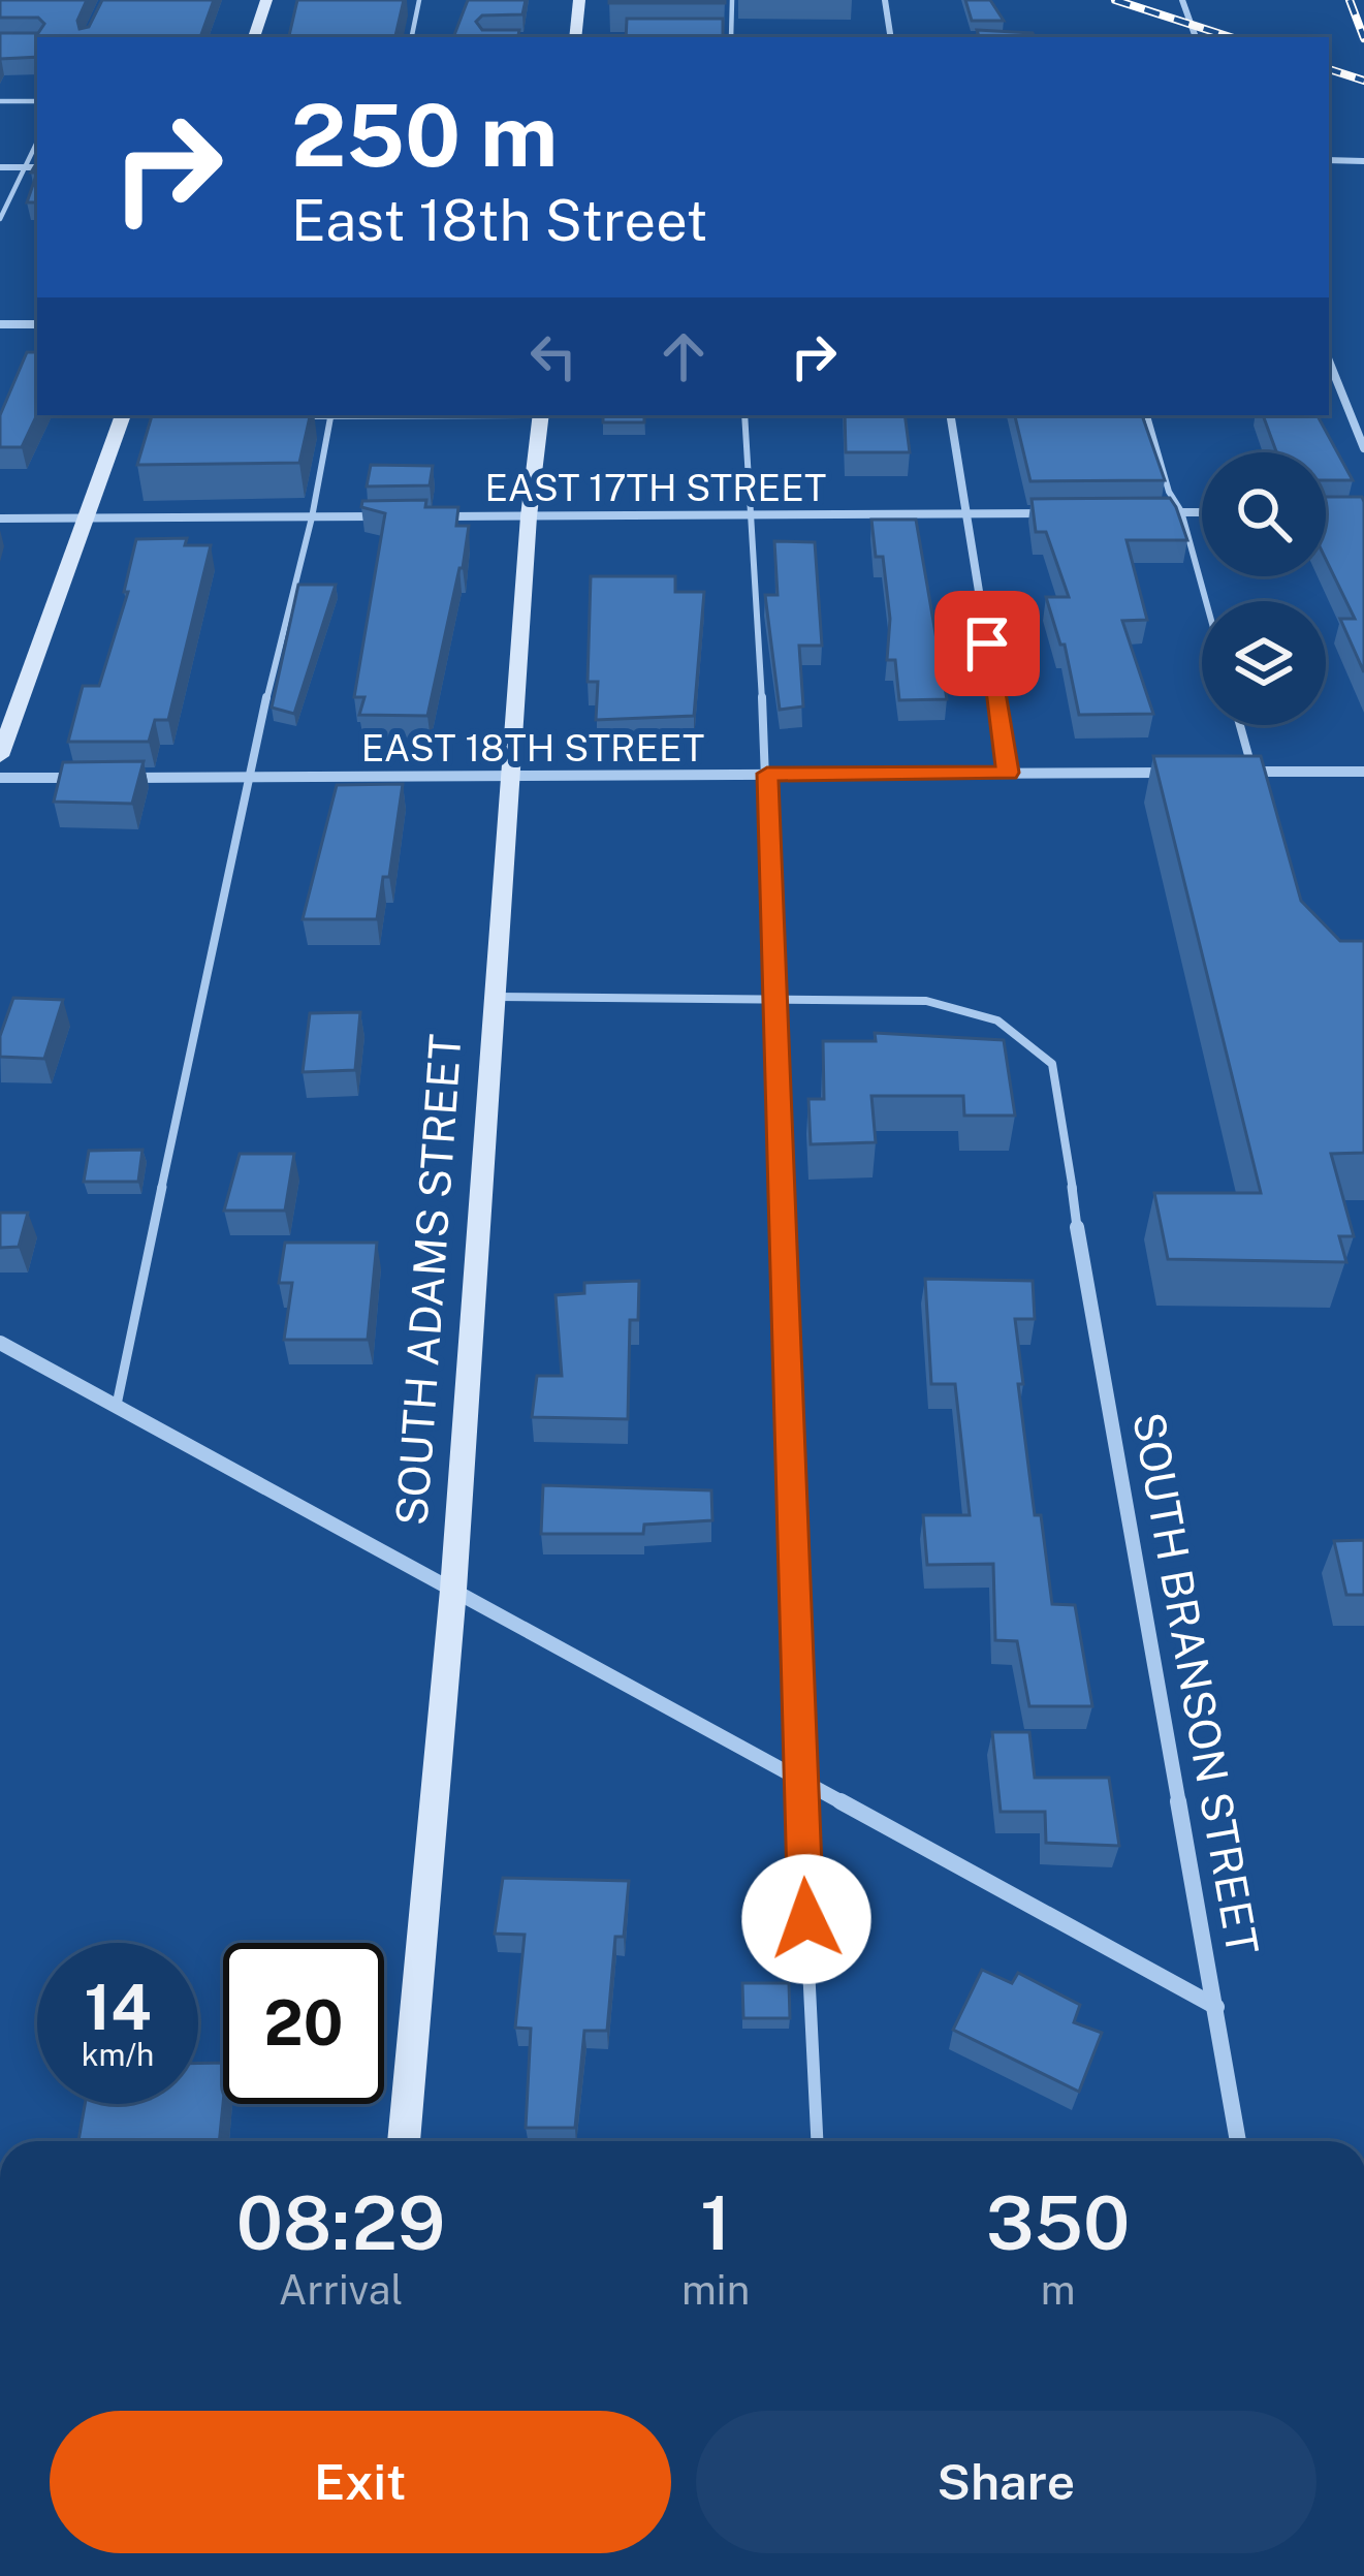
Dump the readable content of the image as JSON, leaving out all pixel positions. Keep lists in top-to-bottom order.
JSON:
{
  "streets": {
    "main road": ["SOUTH ADAMS STREET"],
    "street": ["EAST 17TH STREET", "EAST 18TH STREET", "SOUTH BRANSON STREET"]
  },
  "crossings": [
    ["EAST 17TH STREET", "SOUTH ADAMS STREET"],
    ["EAST 18TH STREET", "SOUTH ADAMS STREET"]
  ],
  "page": {
    "turn": ["250 m", "East 18th Street"],
    "speed": "14 km/h",
    "limit": "20",
    "eta": [
      "08:29",
      "Arrival",
      "1",
      "min",
      "350",
      "m"
    ],
    "buttons": ["Exit", "Share"]
  }
}
